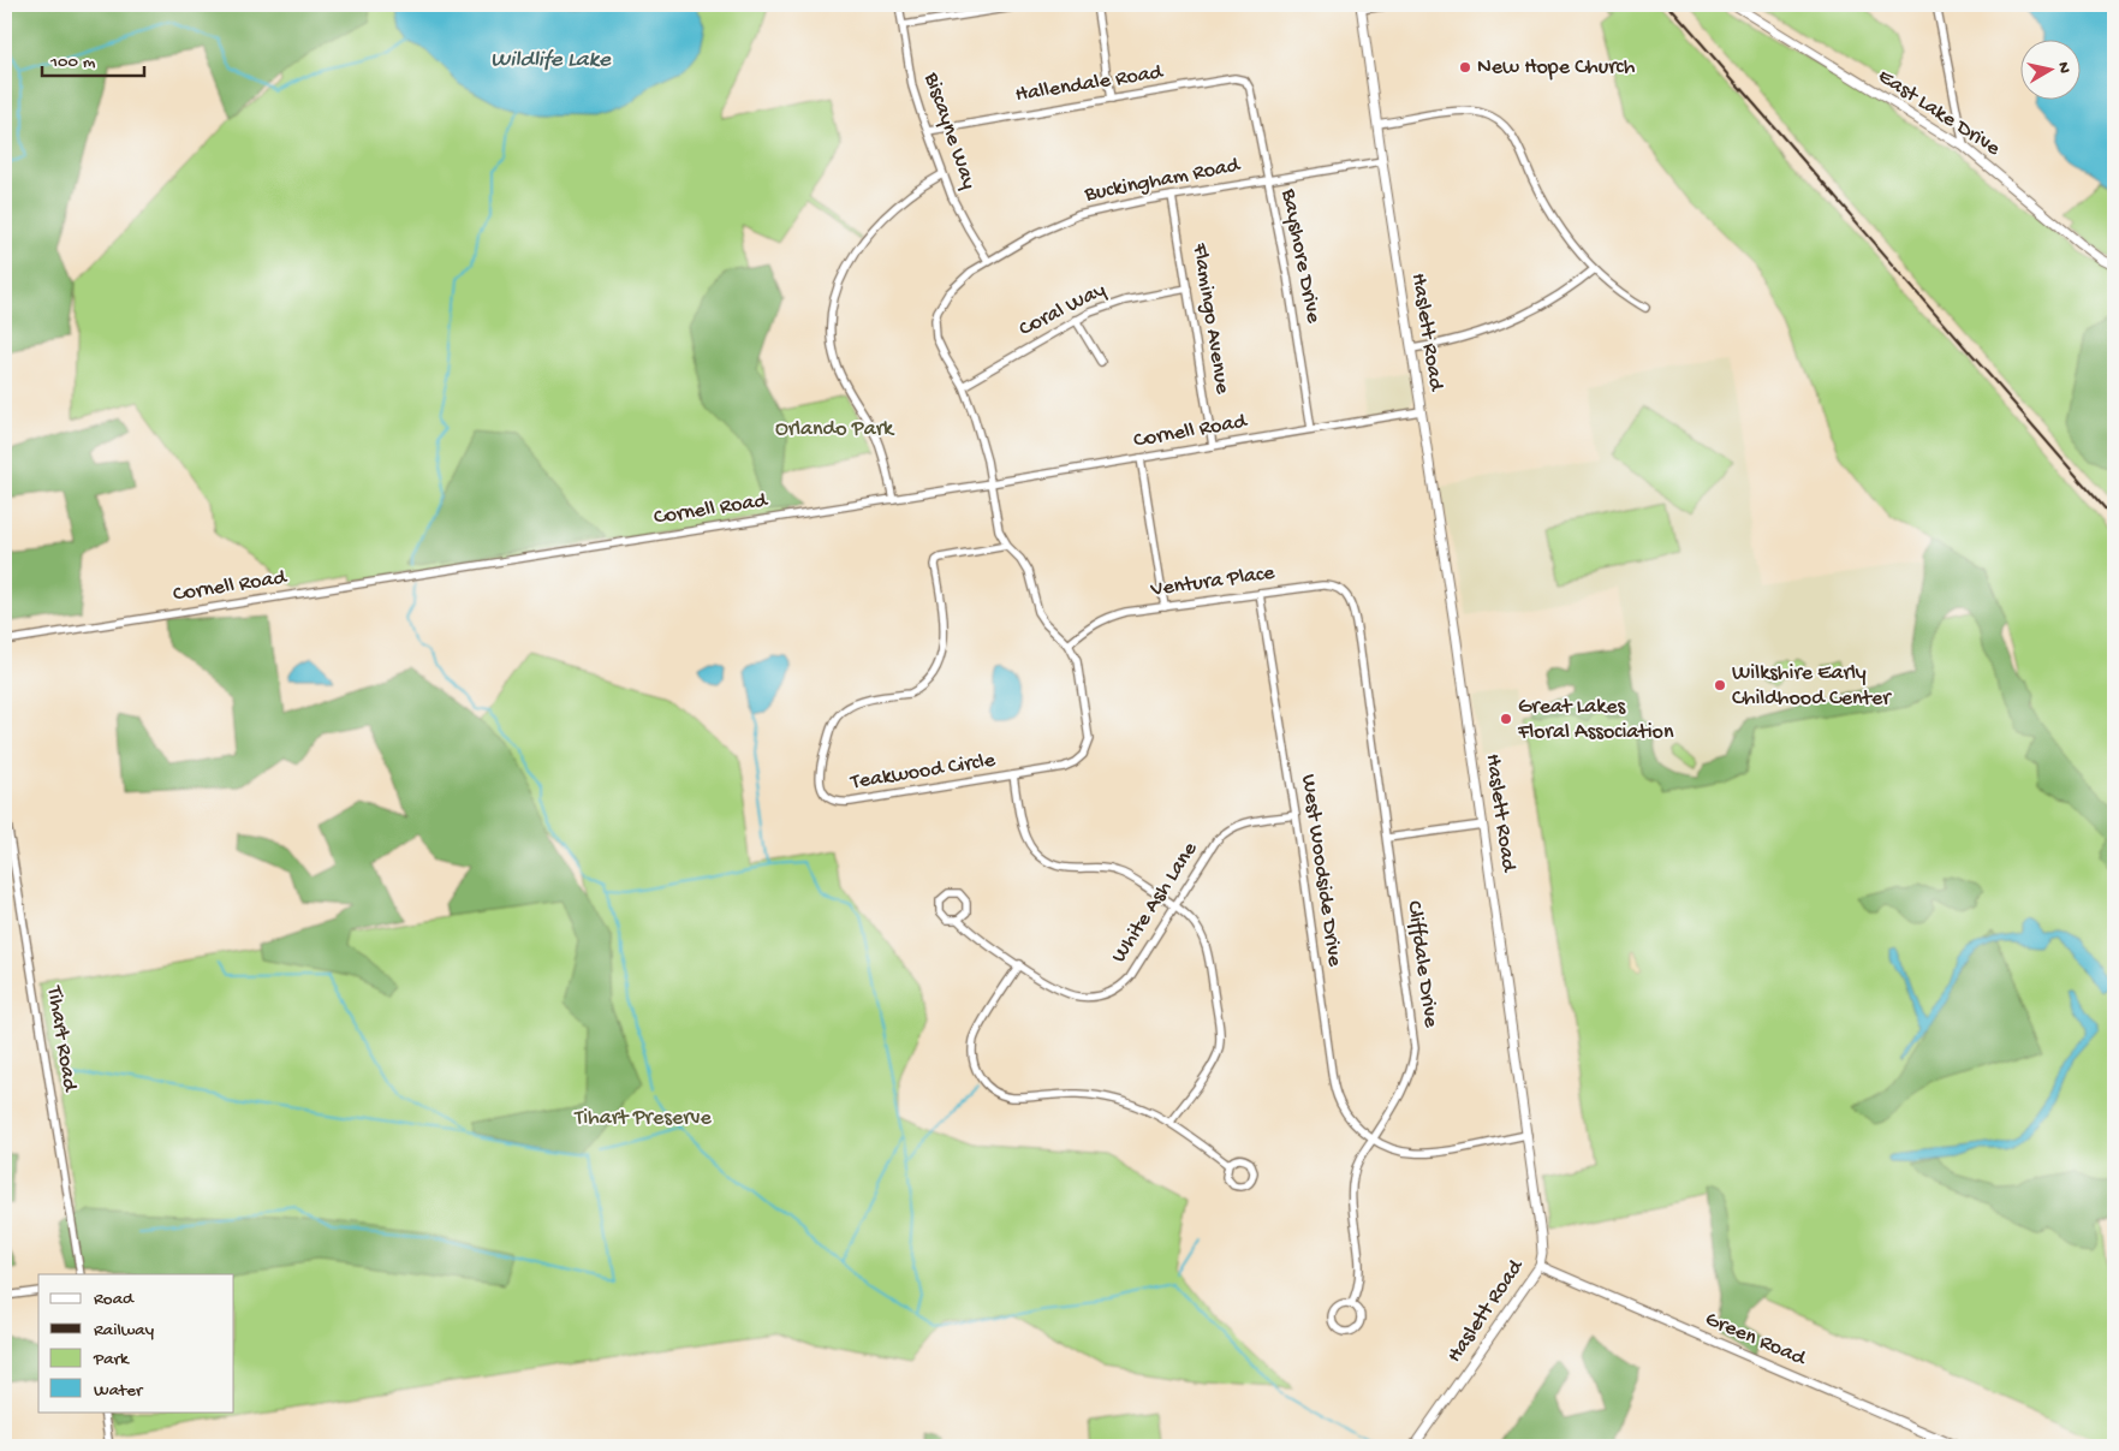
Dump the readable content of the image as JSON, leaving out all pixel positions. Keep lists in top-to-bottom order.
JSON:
{
  "streets": {
    "street": [
      "Hallendale Road",
      "East Lake Drive",
      "Biscayne Way",
      "Buckingham Road",
      "Bayshore Drive",
      "Coral Way",
      "Flamingo Avenue",
      "Haslett Road",
      "Cornell Road",
      "Ventura Place",
      "Teakwood Circle",
      "West Woodside Drive",
      "White Ash Lane",
      "Cliffdale Drive",
      "Tihart Road",
      "Green Road"
    ]
  },
  "crossings": [
    ["Hallendale Road", "Biscayne Way"],
    ["Hallendale Road", "Bayshore Drive"],
    ["Biscayne Way", "Buckingham Road"],
    ["Buckingham Road", "Bayshore Drive"],
    ["Buckingham Road", "Coral Way"],
    ["Buckingham Road", "Flamingo Avenue"],
    ["Buckingham Road", "Haslett Road"],
    ["Buckingham Road", "Cornell Road"],
    ["Buckingham Road", "Ventura Place"],
    ["Buckingham Road", "Teakwood Circle"],
    ["Bayshore Drive", "Cornell Road"],
    ["Coral Way", "Flamingo Avenue"],
    ["Flamingo Avenue", "Cornell Road"],
    ["Haslett Road", "Cornell Road"],
    ["Haslett Road", "Green Road"],
    ["Ventura Place", "West Woodside Drive"],
    ["Ventura Place", "Cliffdale Drive"],
    ["West Woodside Drive", "White Ash Lane"],
    ["West Woodside Drive", "Cliffdale Drive"]
  ],
  "water": ["Wildlife Lake"],
  "parks": ["Orlando Park", "Tihart Preserve"],
  "places": ["New Hope Church", "Wilkshire Early Childhood Center", "Great Lakes Floral Association"],
  "legend": [
    "Road",
    "Railway",
    "Park",
    "Water"
  ],
  "scale_bar": "100 m",
  "north": "right"
}
